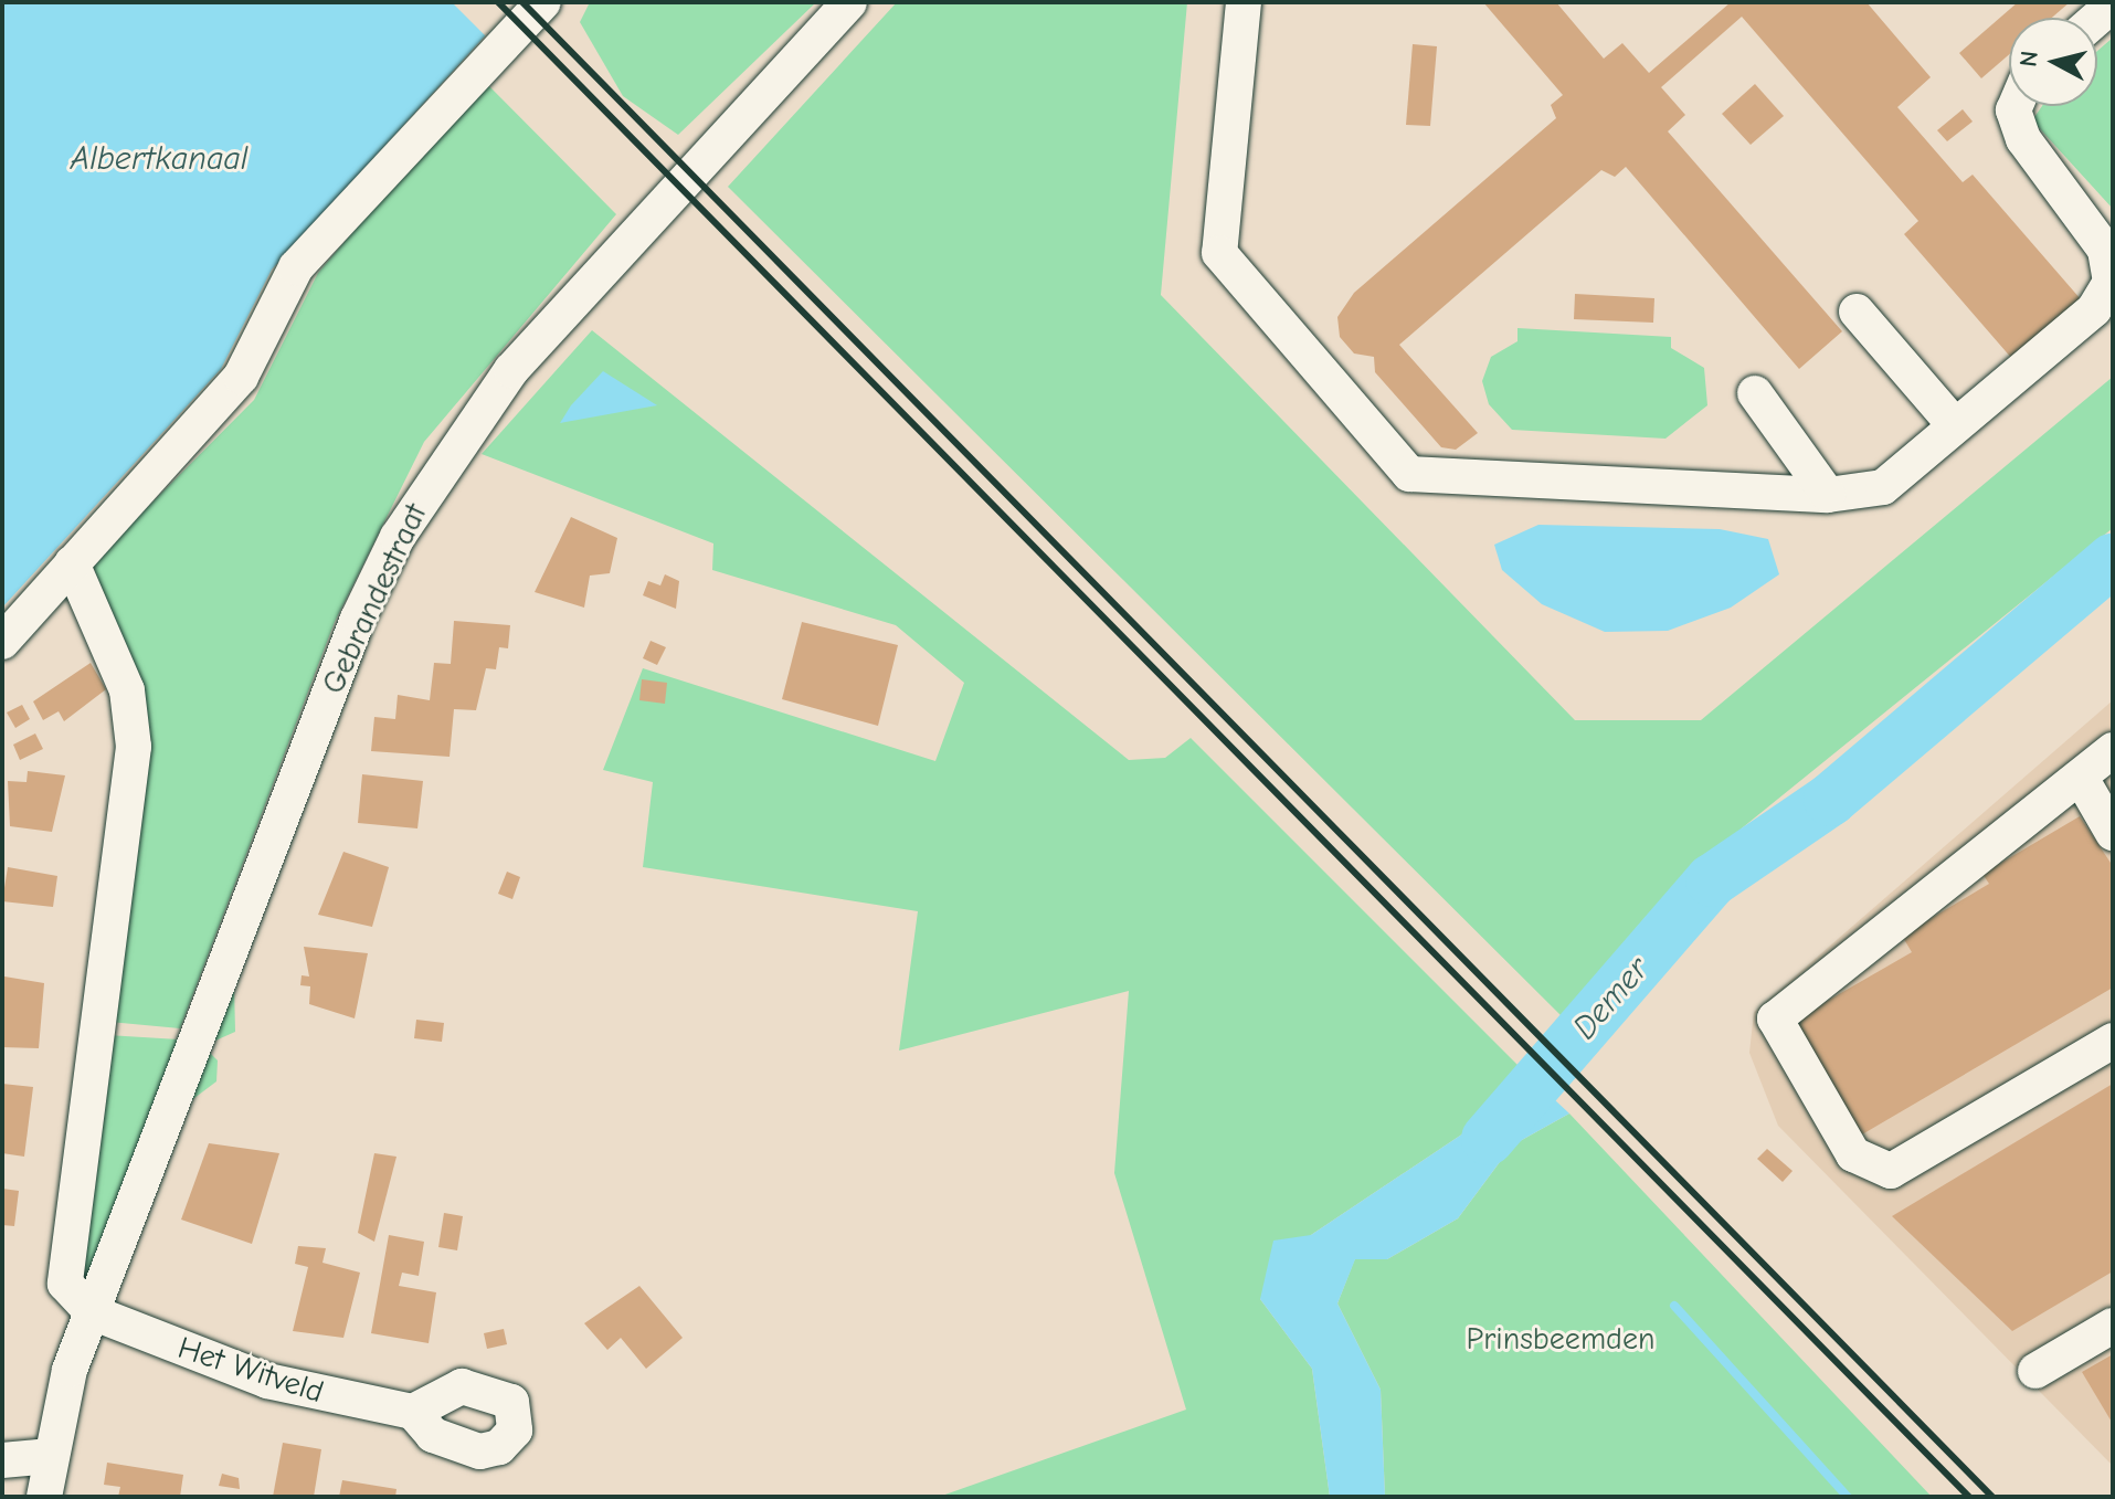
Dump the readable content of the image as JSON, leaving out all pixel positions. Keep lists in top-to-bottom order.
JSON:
{
  "streets": {
    "street": ["Gebrandestraat", "Het Witveld"]
  },
  "crossings": [
    ["Gebrandestraat", "Het Witveld"]
  ],
  "water": ["Albertkanaal", "Demer"],
  "parks": ["Prinsbeemden"],
  "north": "left"
}
